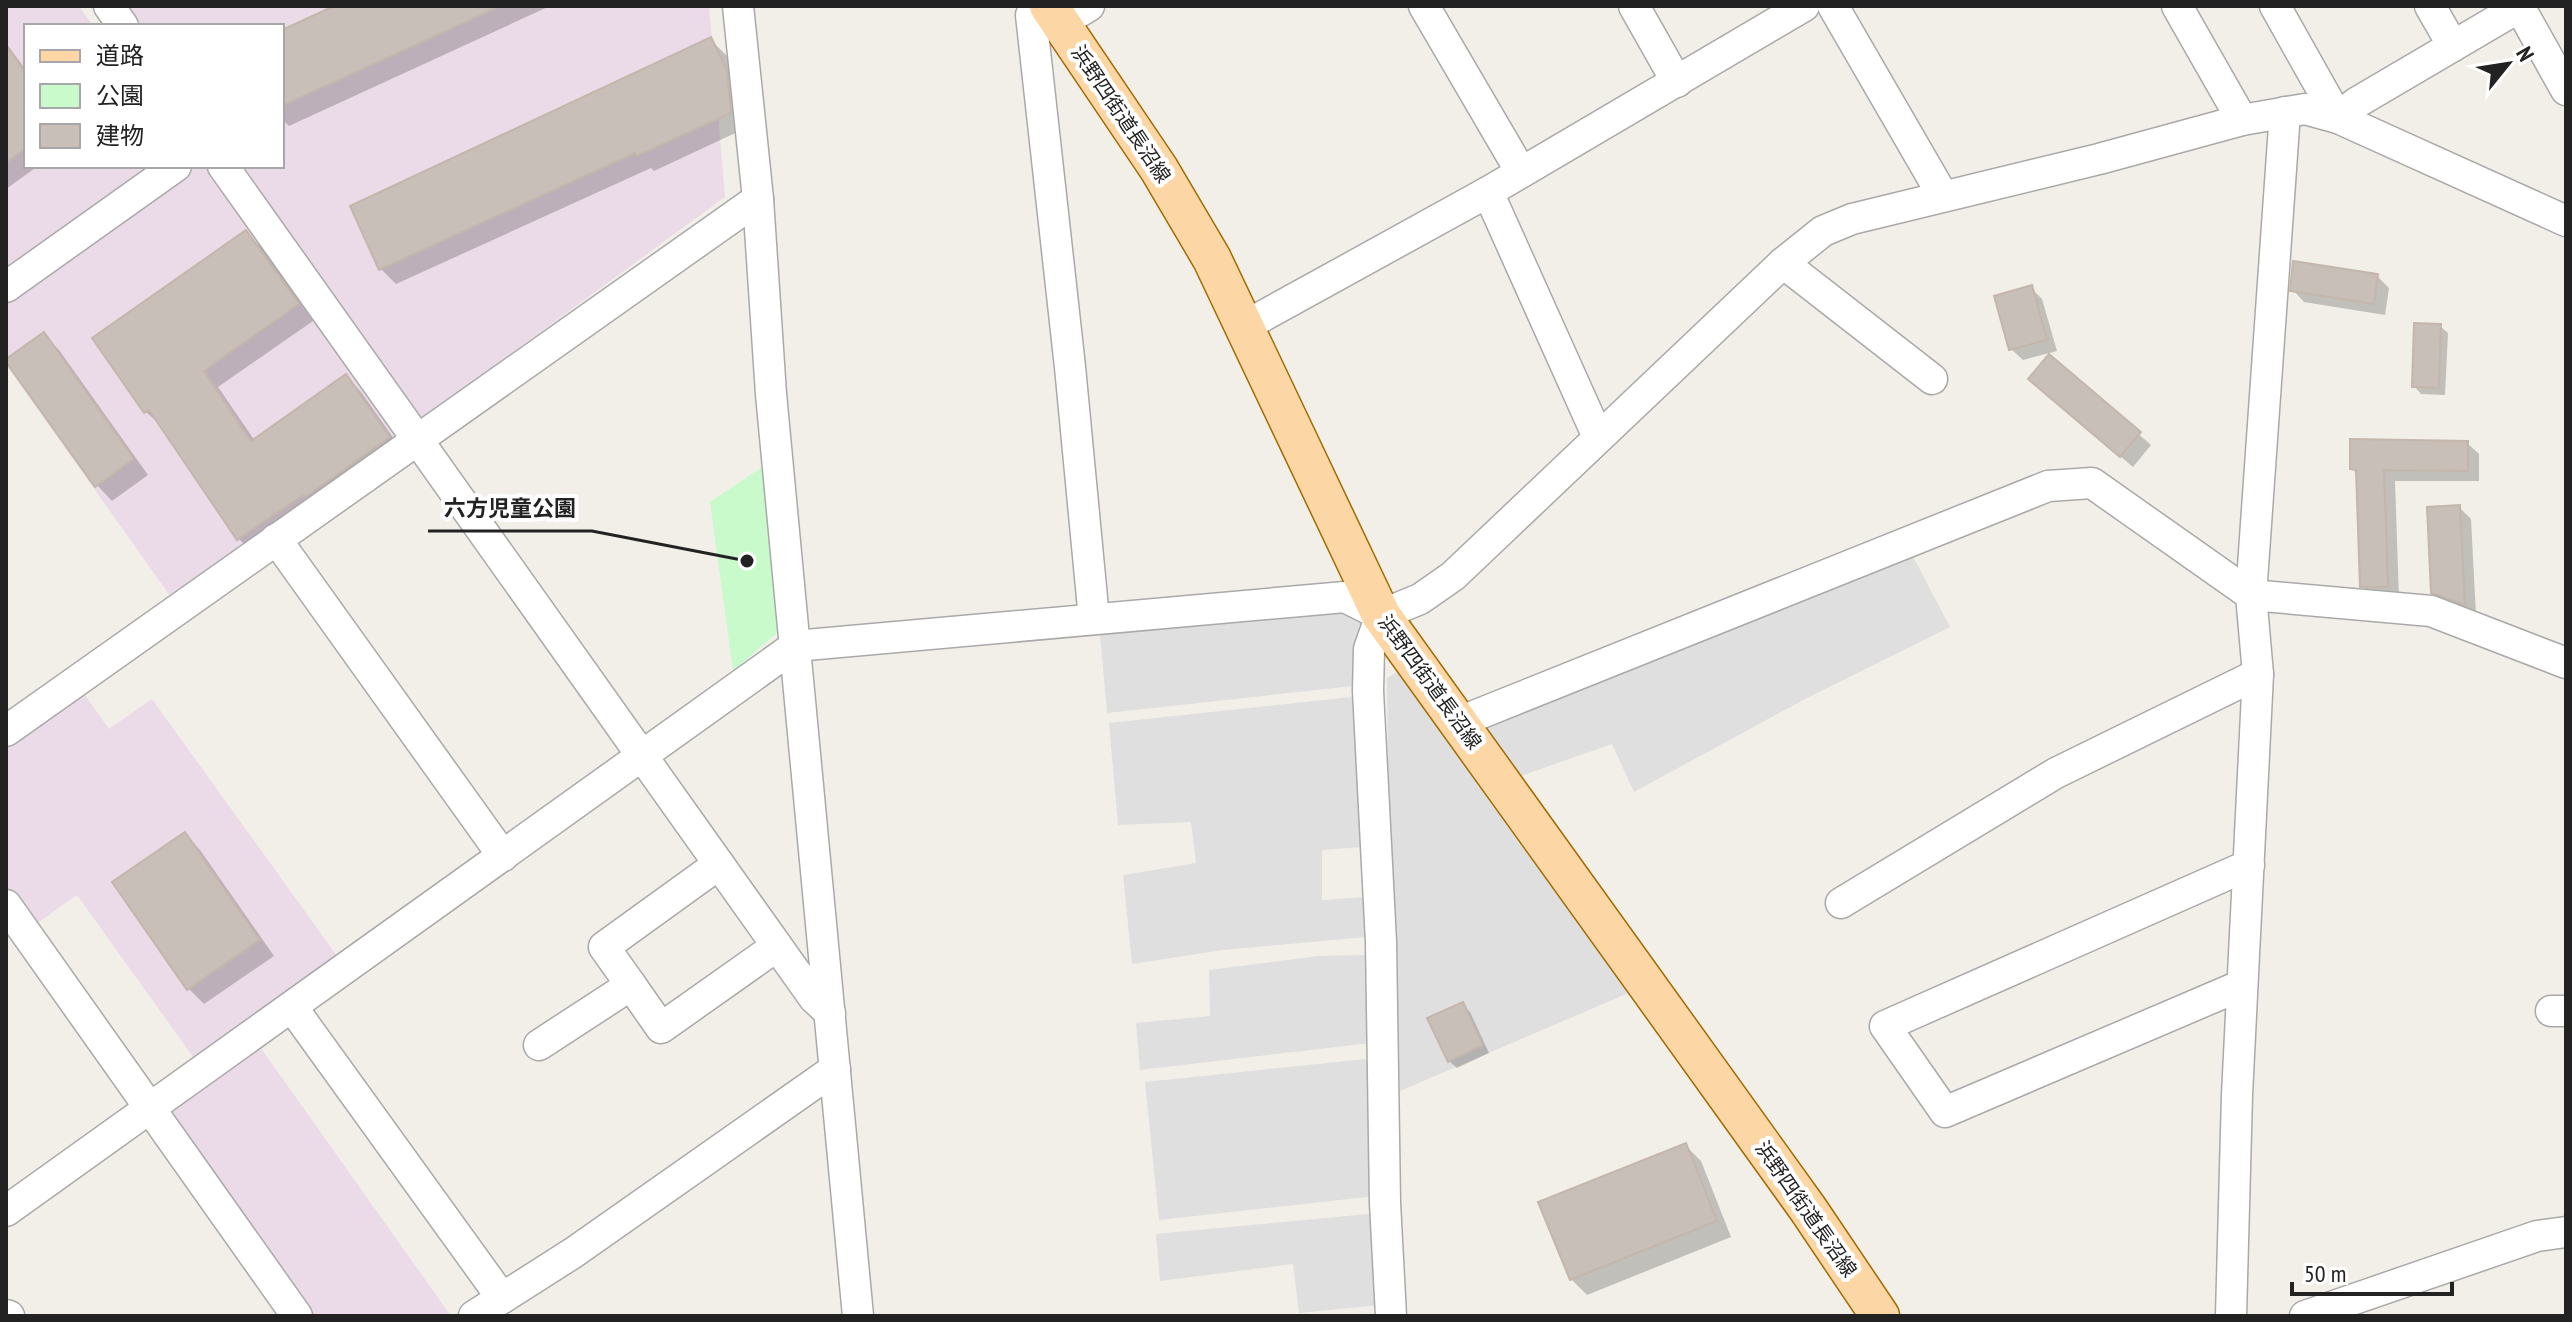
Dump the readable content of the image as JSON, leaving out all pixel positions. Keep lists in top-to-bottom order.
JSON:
{
  "streets": {
    "main road": ["浜野四街道長沼線"]
  },
  "places": ["六方児童公園"],
  "legend": ["道路", "公園", "建物"],
  "scale_bar": "50 m",
  "north": "top right"
}
